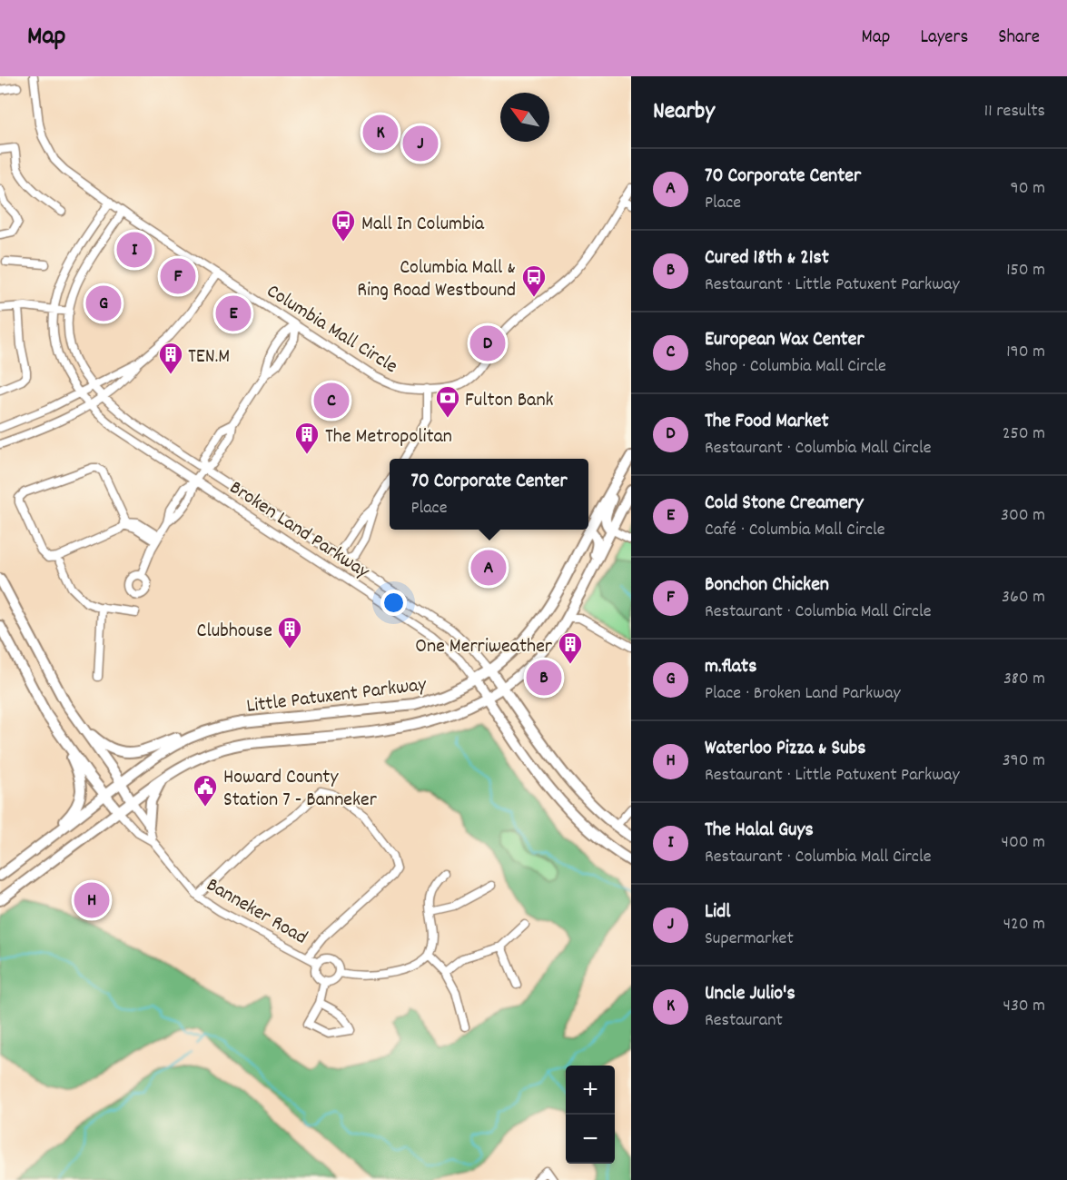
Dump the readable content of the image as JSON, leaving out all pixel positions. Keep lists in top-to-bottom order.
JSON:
{
  "streets": {
    "main road": ["Broken Land Parkway", "Little Patuxent Parkway"],
    "street": ["Columbia Mall Circle", "Banneker Road"]
  },
  "crossings": [
    ["Columbia Mall Circle", "Broken Land Parkway"],
    ["Broken Land Parkway", "Little Patuxent Parkway"],
    ["Little Patuxent Parkway", "Banneker Road"]
  ],
  "places": {
    "bus stop": ["Mall In Columbia", "Columbia Mall & Ring Road Westbound"],
    "building": [
      "TEN.M",
      "The Metropolitan",
      "Clubhouse",
      "One Merriweather"
    ],
    "bank": ["Fulton Bank"],
    "public building": ["Howard County Station 7 - Banneker"]
  },
  "north": "top left",
  "page": {
    "header": "Map",
    "nav": ["Map", "Layers", "Share"],
    "heading": ["Nearby", "11 results"],
    "pins": [
      "K",
      "J",
      "I",
      "F",
      "G",
      "E",
      "D",
      "C",
      "A",
      "B",
      "H"
    ],
    "list": [
      {
        "mark": "A",
        "name": "70 Corporate Center",
        "note": "Place",
        "value": "90 m"
      },
      {
        "mark": "B",
        "name": "Cured 18th & 21st",
        "note": "Restaurant · Little Patuxent Parkway",
        "value": "150 m"
      },
      {
        "mark": "C",
        "name": "European Wax Center",
        "note": "Shop · Columbia Mall Circle",
        "value": "190 m"
      },
      {
        "mark": "D",
        "name": "The Food Market",
        "note": "Restaurant · Columbia Mall Circle",
        "value": "250 m"
      },
      {
        "mark": "E",
        "name": "Cold Stone Creamery",
        "note": "Café · Columbia Mall Circle",
        "value": "300 m"
      },
      {
        "mark": "F",
        "name": "Bonchon Chicken",
        "note": "Restaurant · Columbia Mall Circle",
        "value": "360 m"
      },
      {
        "mark": "G",
        "name": "m.flats",
        "note": "Place · Broken Land Parkway",
        "value": "380 m"
      },
      {
        "mark": "H",
        "name": "Waterloo Pizza & Subs",
        "note": "Restaurant · Little Patuxent Parkway",
        "value": "390 m"
      },
      {
        "mark": "I",
        "name": "The Halal Guys",
        "note": "Restaurant · Columbia Mall Circle",
        "value": "400 m"
      },
      {
        "mark": "J",
        "name": "Lidl",
        "note": "Supermarket",
        "value": "420 m"
      },
      {
        "mark": "K",
        "name": "Uncle Julio's",
        "note": "Restaurant",
        "value": "430 m"
      }
    ],
    "popup": ["70 Corporate Center", "Place"],
    "map_buttons": ["+", "−"]
  }
}
